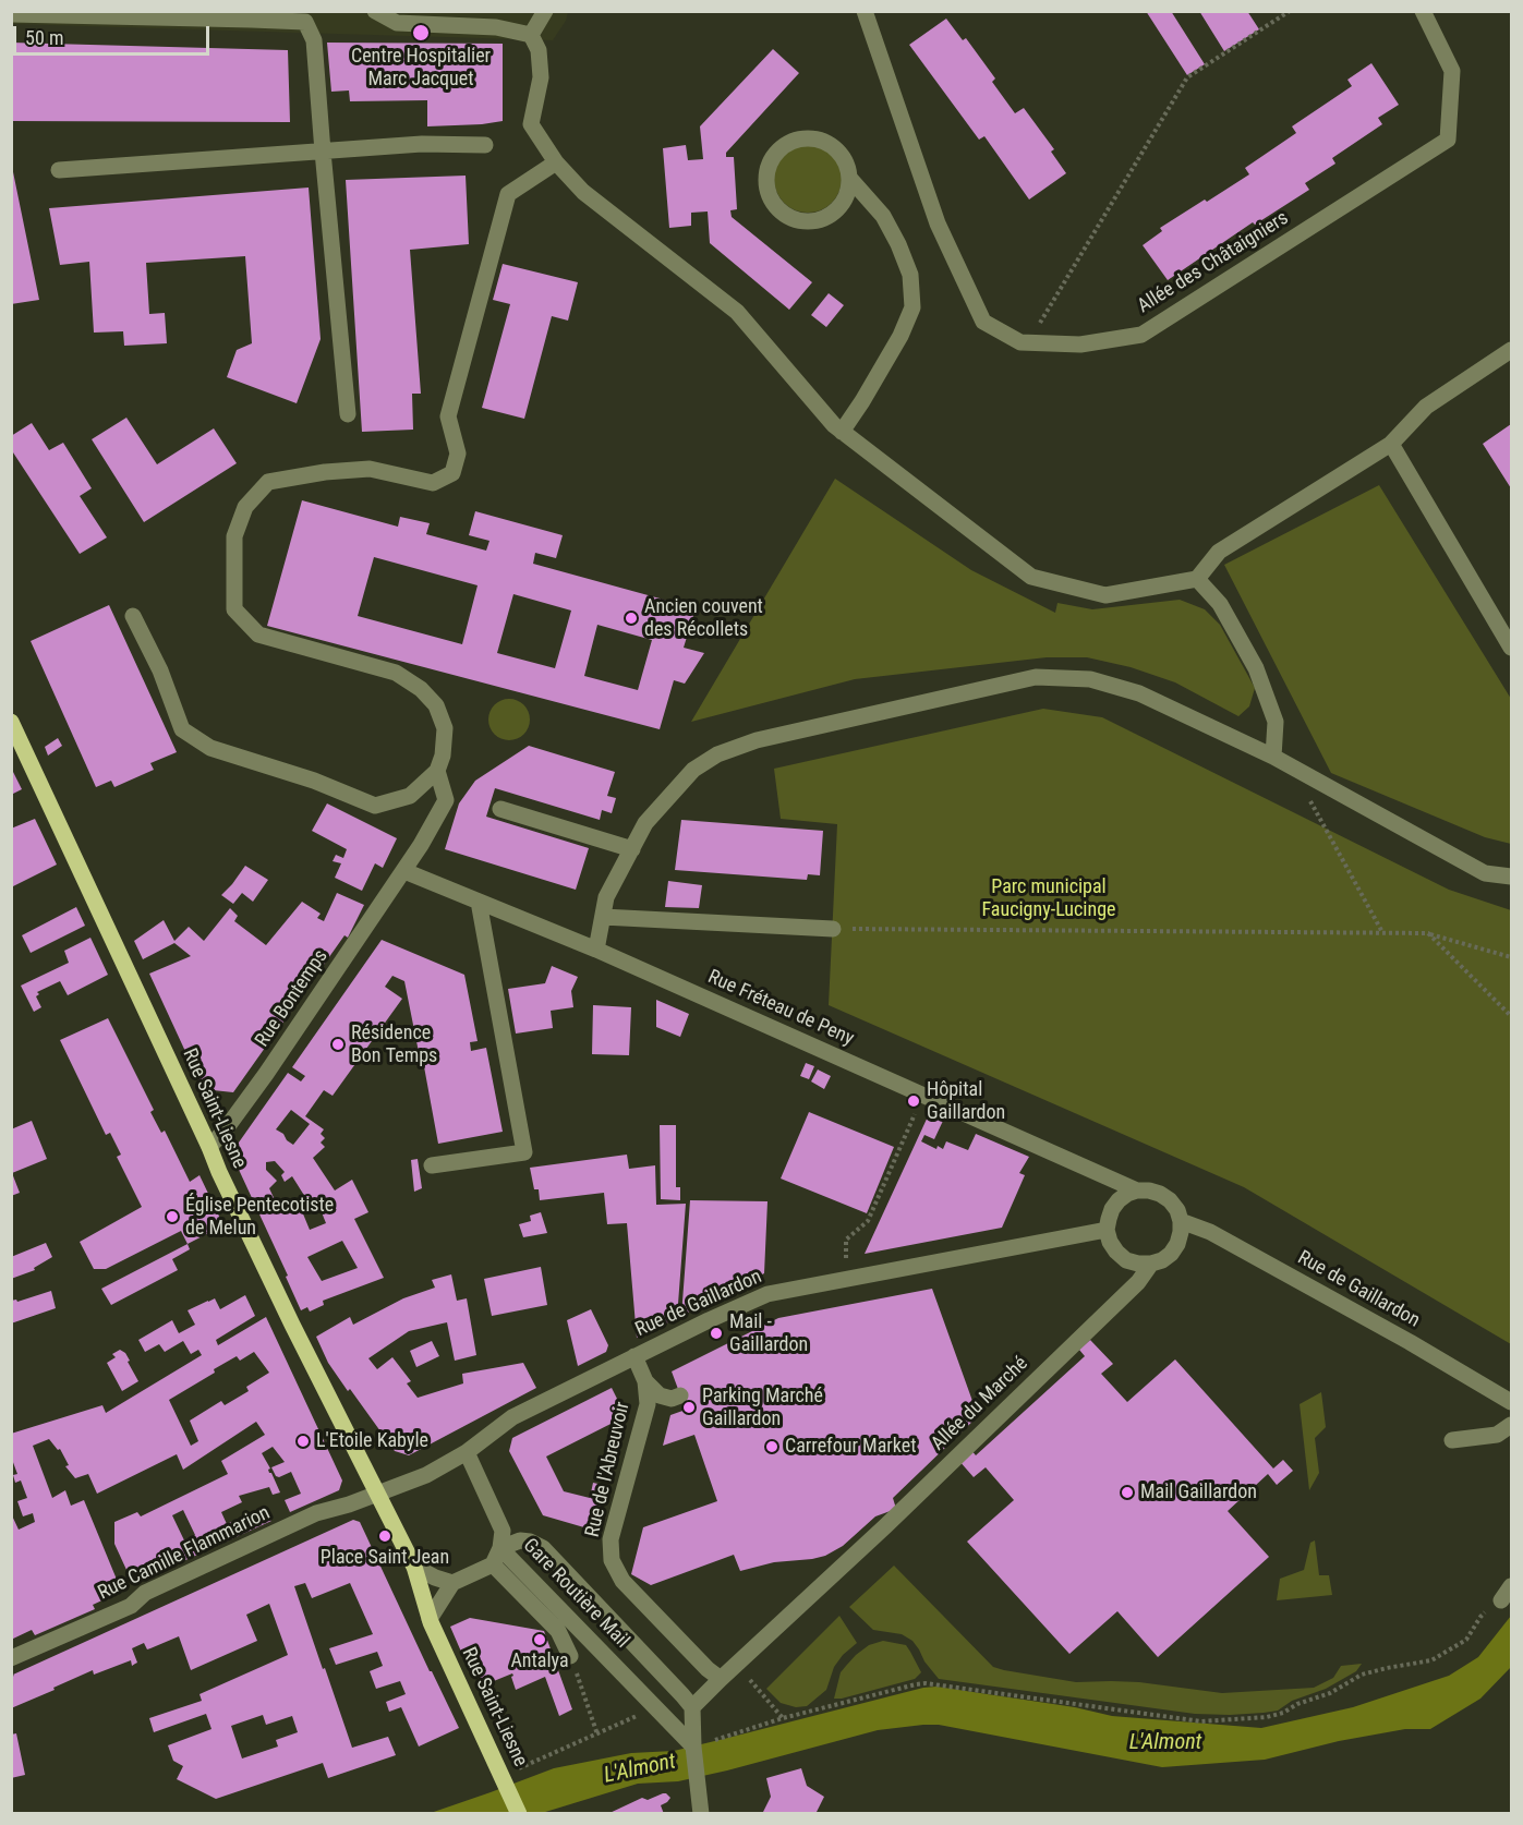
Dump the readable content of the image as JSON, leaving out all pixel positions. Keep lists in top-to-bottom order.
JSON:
{
  "streets": {
    "main road": ["Rue Saint-Liesne"],
    "street": [
      "Allée des Châtaigniers",
      "Rue Bontemps",
      "Rue Fréteau de Peny",
      "Rue de Gaillardon",
      "Allée du Marché",
      "Rue de l'Abreuvoir",
      "Rue Camille Flammarion",
      "Gare Routière Mail"
    ]
  },
  "crossings": [
    ["Rue Bontemps", "Rue Fréteau de Peny"],
    ["Rue Bontemps", "Rue Saint-Liesne"],
    ["Rue Fréteau de Peny", "Rue de Gaillardon"],
    ["Rue Fréteau de Peny", "Allée du Marché"],
    ["Rue Saint-Liesne", "Rue de Gaillardon"],
    ["Rue Saint-Liesne", "Rue Camille Flammarion"],
    ["Rue de Gaillardon", "Allée du Marché"],
    ["Rue de Gaillardon", "Rue de l'Abreuvoir"],
    ["Rue de Gaillardon", "Rue Camille Flammarion"],
    ["Allée du Marché", "Rue de l'Abreuvoir"]
  ],
  "water": ["L'Almont"],
  "parks": ["Parc municipal Faucigny-Lucinge"],
  "places": [
    "Centre Hospitalier Marc Jacquet",
    "Ancien couvent des Récollets",
    "Résidence Bon Temps",
    "Hôpital Gaillardon",
    "Église Pentecotiste de Melun",
    "Mail - Gaillardon",
    "Parking Marché Gaillardon",
    "L'Etoile Kabyle",
    "Carrefour Market",
    "Mail Gaillardon",
    "Place Saint Jean",
    "Antalya"
  ],
  "scale_bar": "50 m"
}
